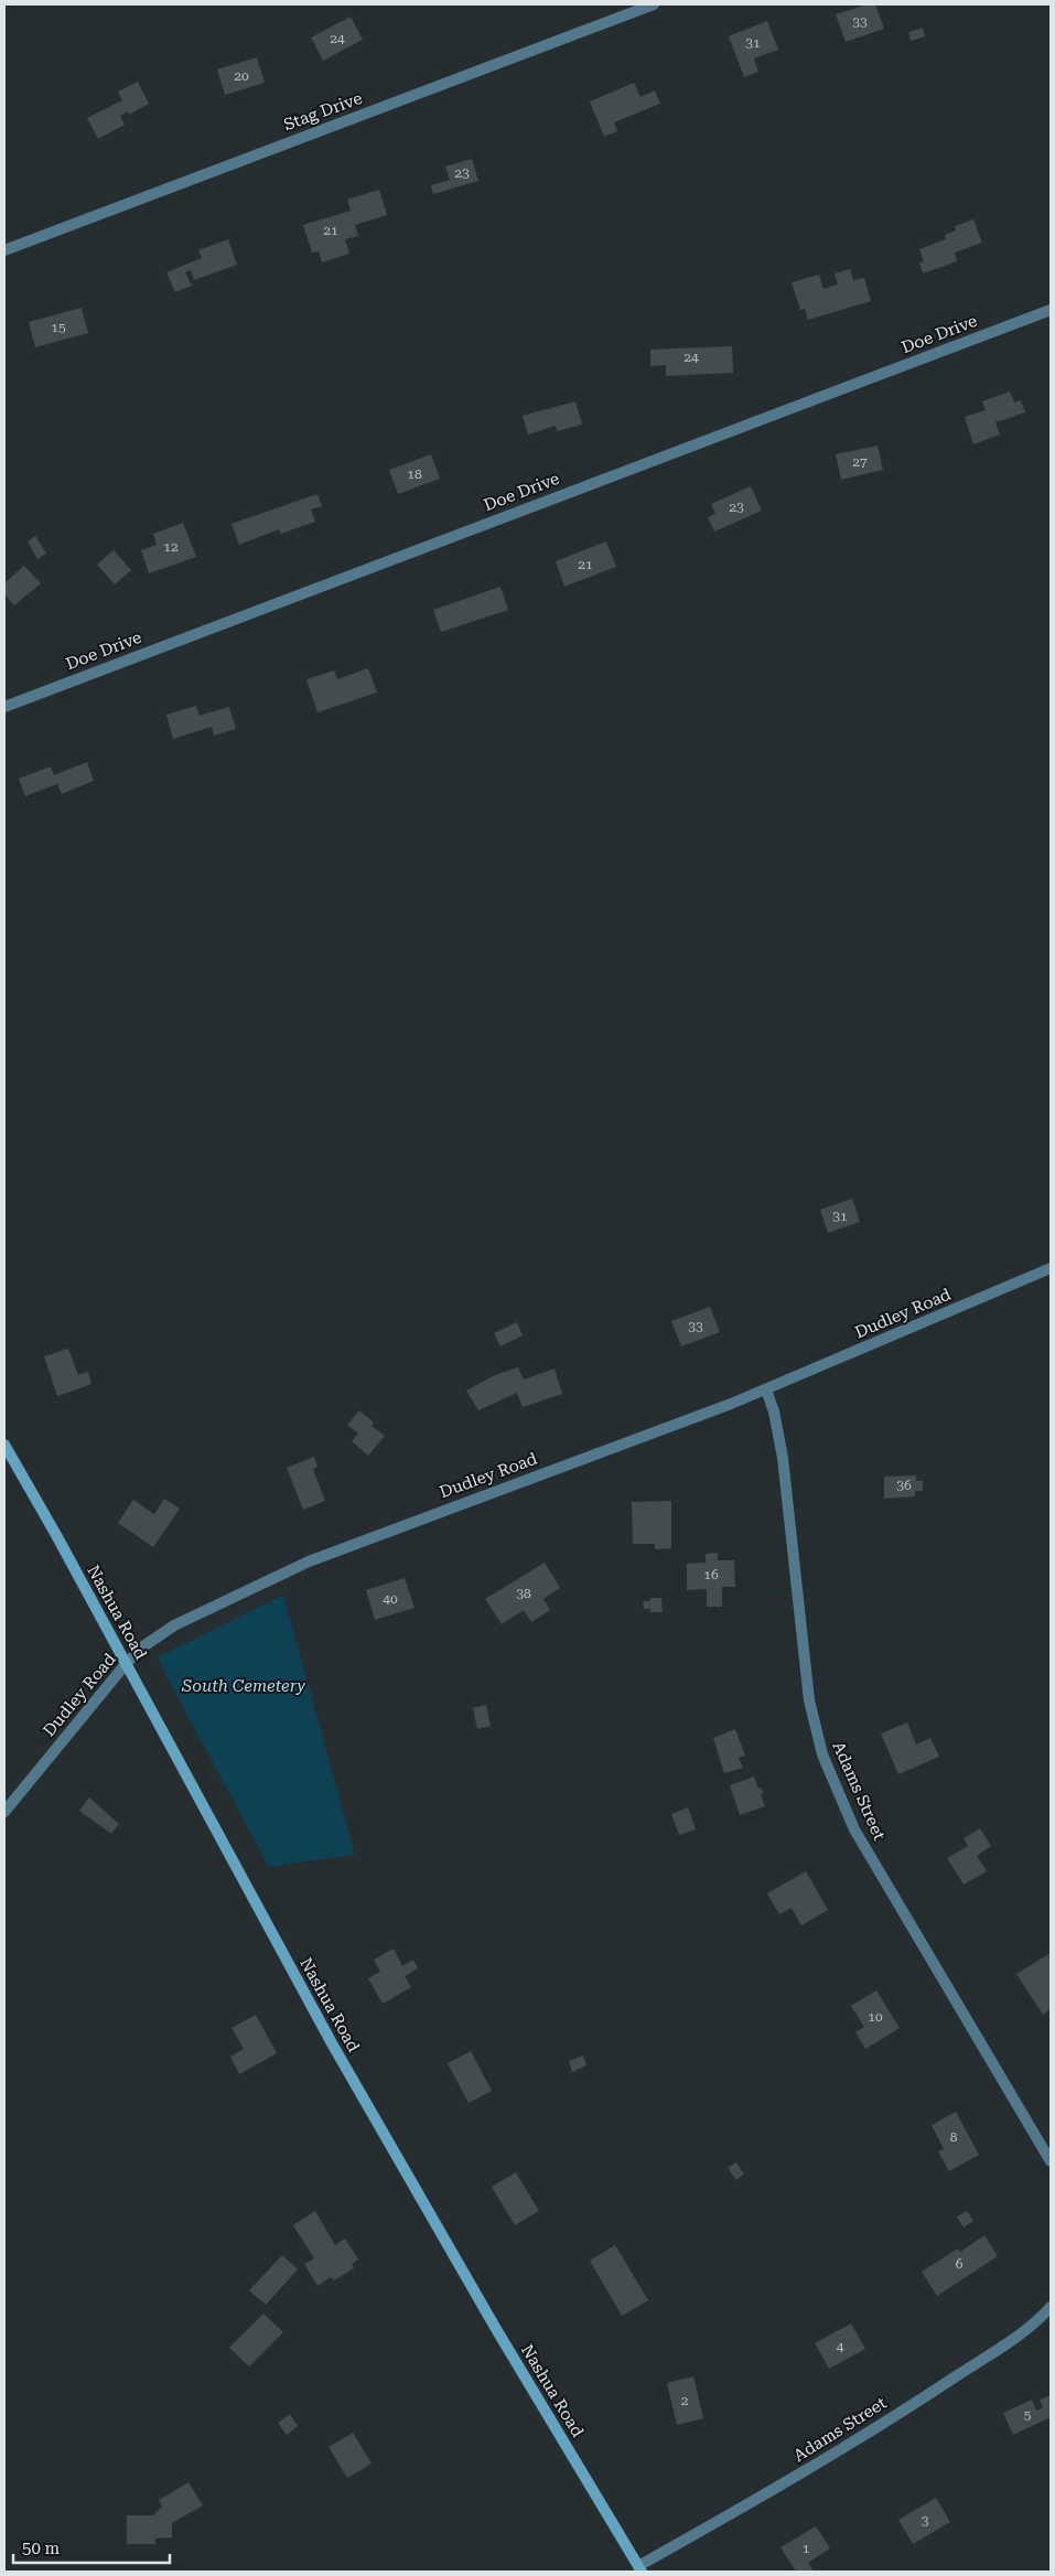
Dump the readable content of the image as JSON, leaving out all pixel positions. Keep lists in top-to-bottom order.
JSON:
{
  "streets": {
    "main road": ["Nashua Road"],
    "street": [
      "Stag Drive",
      "Doe Drive",
      "Dudley Road",
      "Adams Street"
    ]
  },
  "crossings": [
    ["Dudley Road", "Nashua Road"],
    ["Dudley Road", "Adams Street"],
    ["Nashua Road", "Adams Street"]
  ],
  "parks": ["South Cemetery"],
  "house_numbers": [
    "33",
    "24",
    "31",
    "20",
    "23",
    "21",
    "15",
    "24",
    "27",
    "18",
    "23",
    "12",
    "21",
    "31",
    "33",
    "36",
    "16",
    "38",
    "40",
    "10",
    "8",
    "6",
    "4",
    "2",
    "5",
    "3",
    "1"
  ],
  "scale_bar": "50 m"
}
